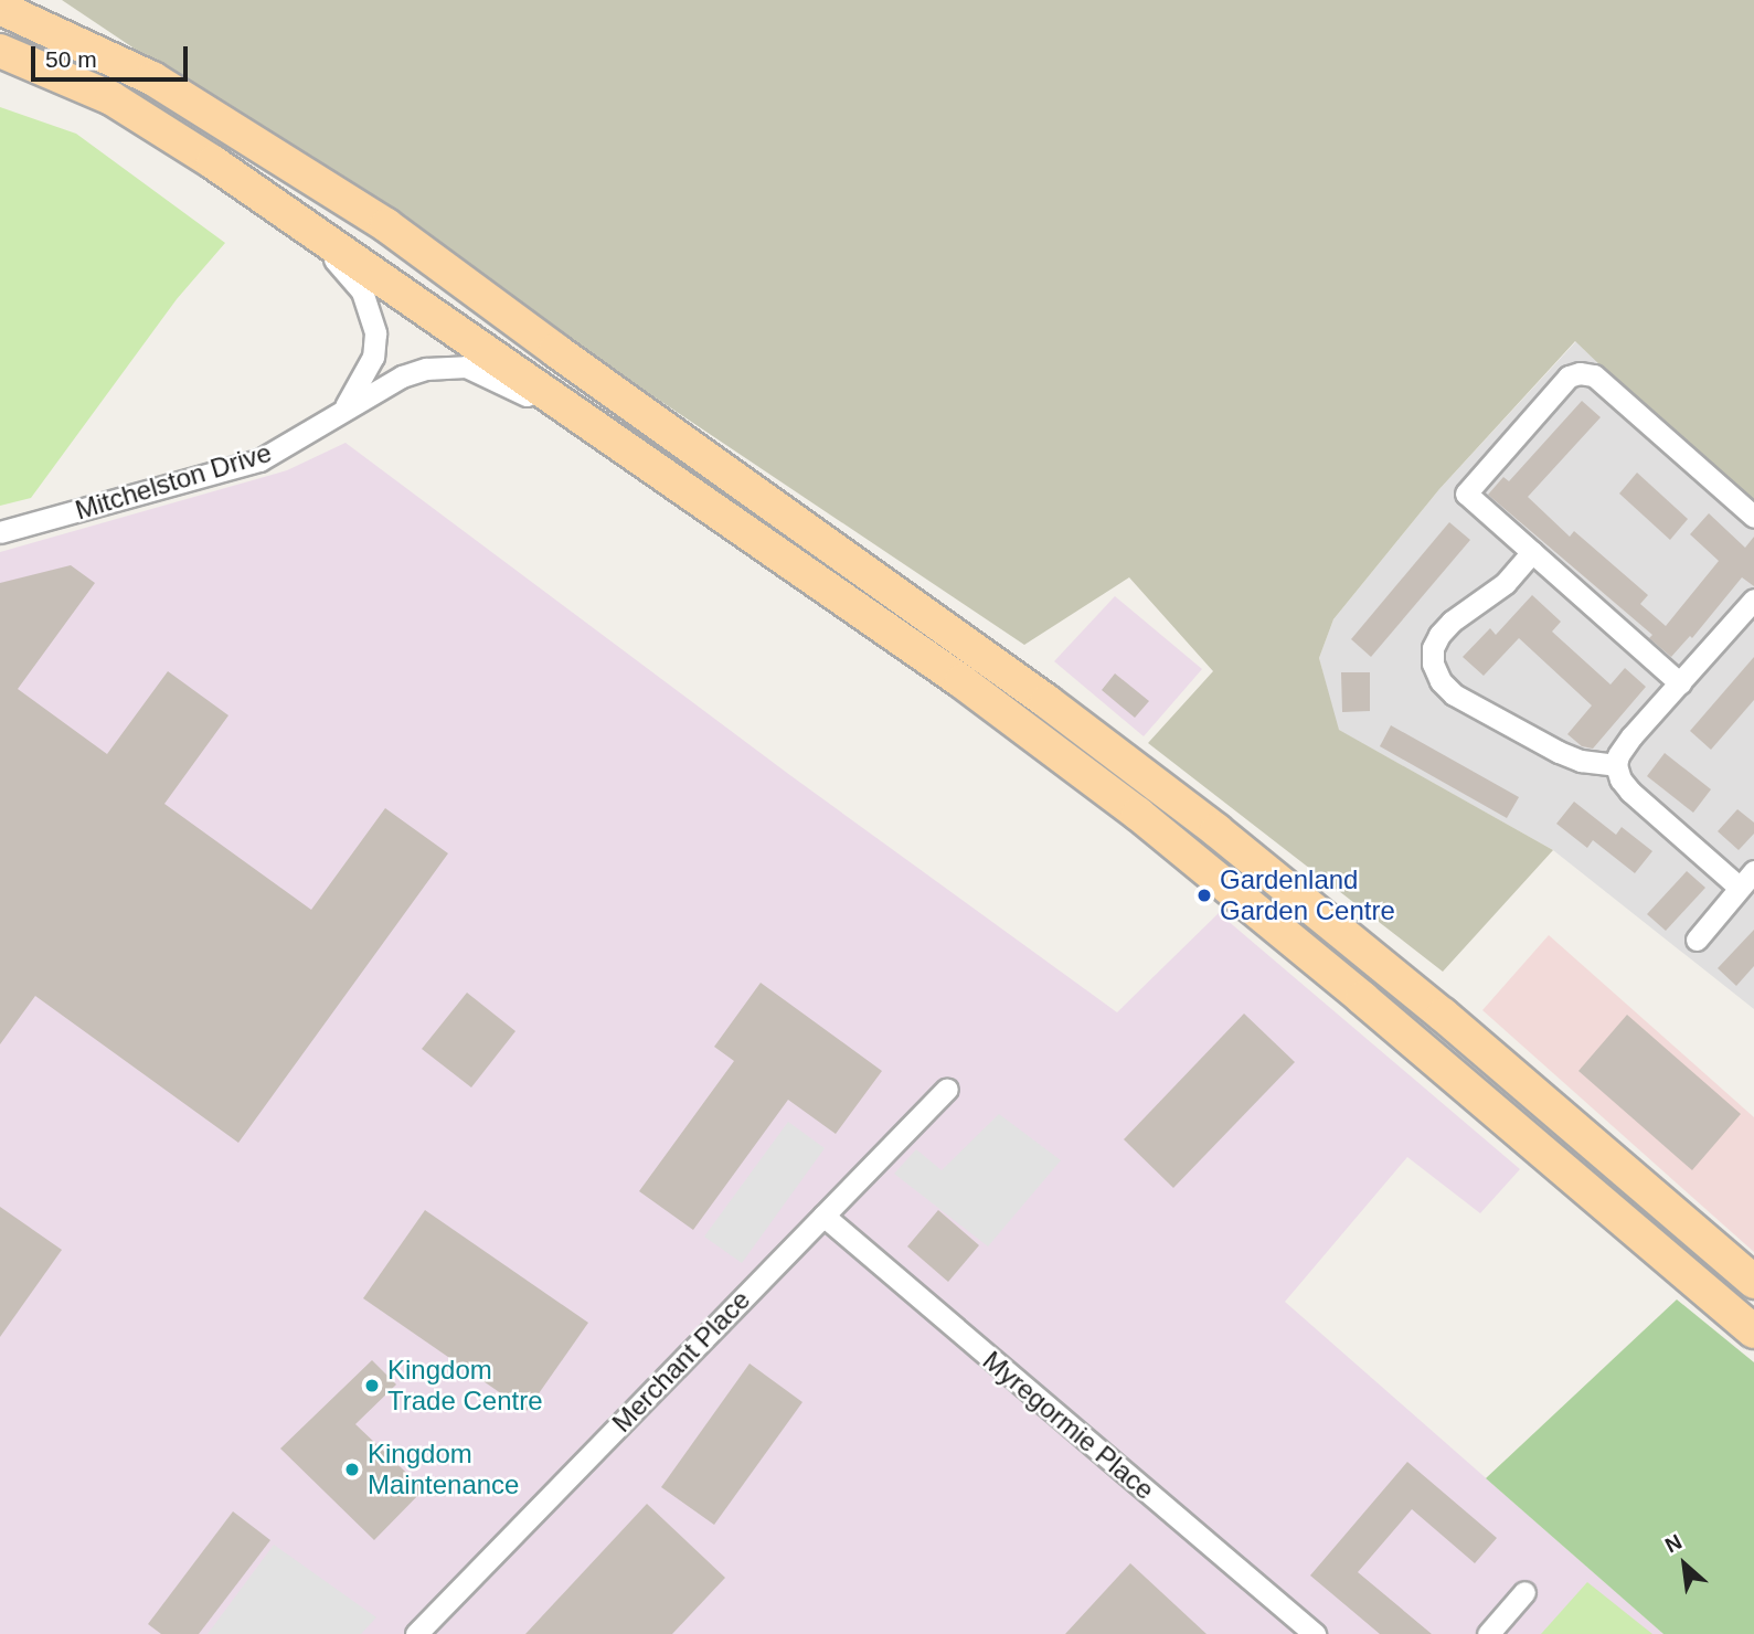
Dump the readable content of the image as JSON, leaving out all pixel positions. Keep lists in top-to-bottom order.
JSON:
{
  "streets": {
    "street": ["Mitchelston Drive", "Merchant Place", "Myregormie Place"]
  },
  "crossings": [
    ["Merchant Place", "Myregormie Place"]
  ],
  "places": ["Gardenland Garden Centre", "Kingdom Trade Centre", "Kingdom Maintenance"],
  "scale_bar": "50 m",
  "north": "top left"
}
